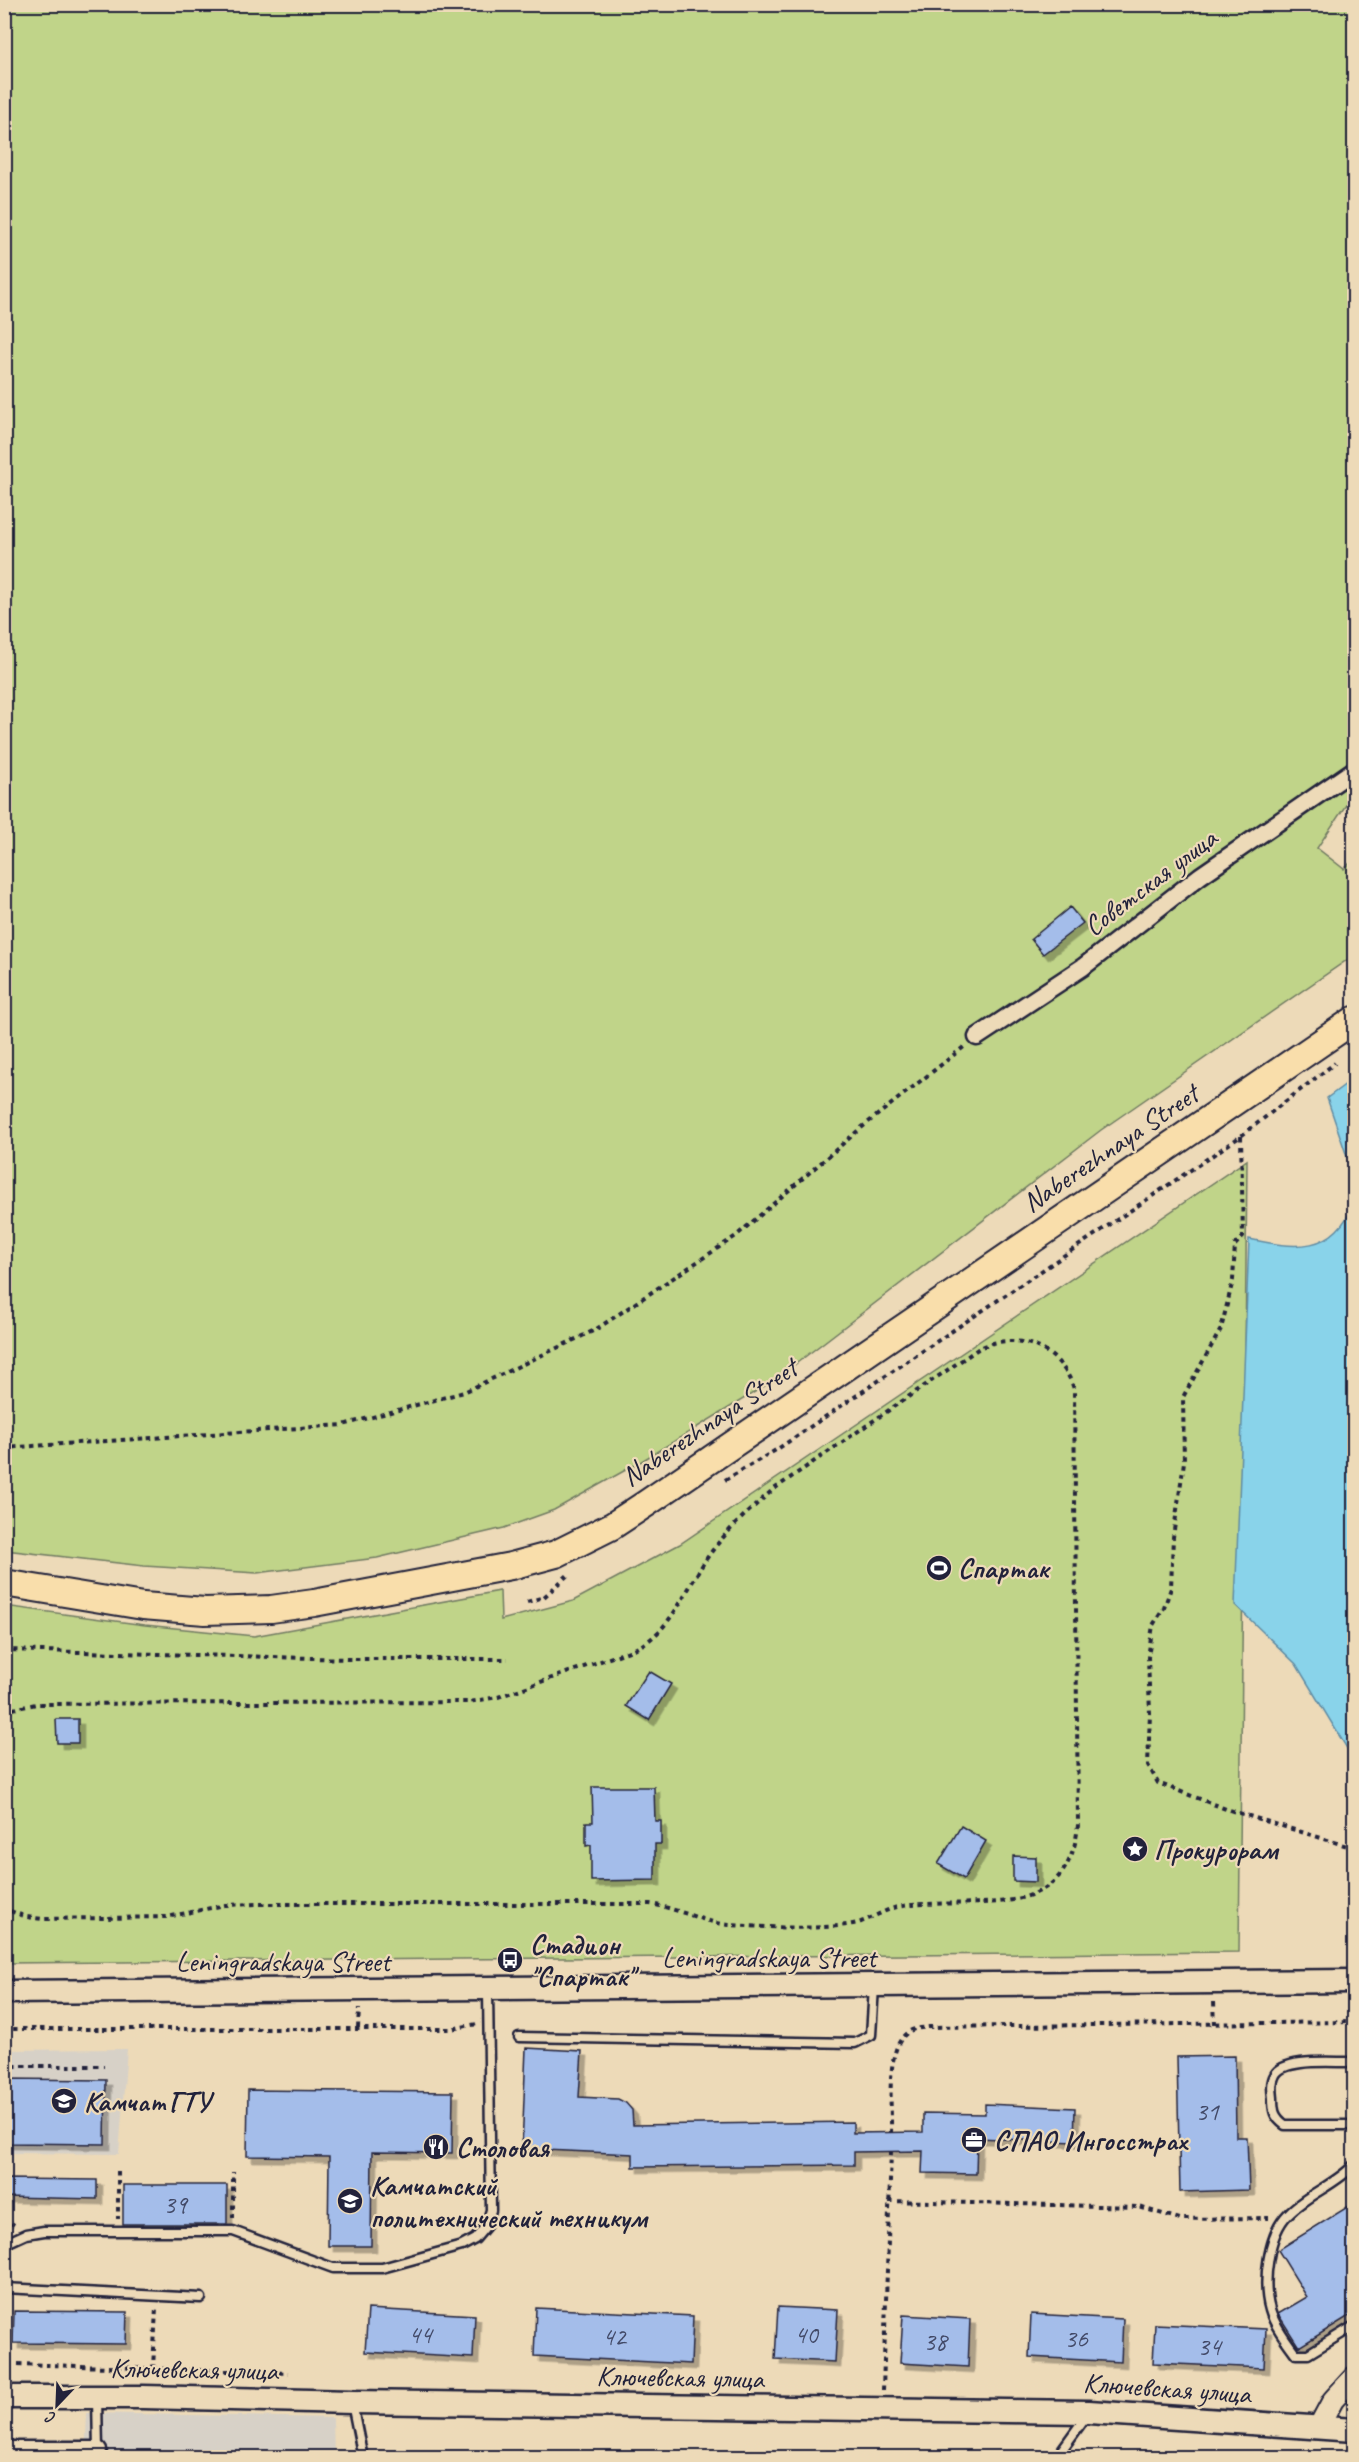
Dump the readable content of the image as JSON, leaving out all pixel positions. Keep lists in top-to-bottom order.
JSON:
{
  "streets": {
    "main road": ["Naberezhnaya Street", "Leningradskaya Street", "Ключевская улица"],
    "street": ["Советская улица"]
  },
  "places": {
    "sports": ["Спартак"],
    "place": ["Прокурорам"],
    "bus stop": ["Стадион \"Спартак\""],
    "school or university": ["КамчатГТУ", "Камчатский политехнический техникум"],
    "office": ["СПАО Ингосстрах"],
    "restaurant": ["Столовая"]
  },
  "house_numbers": [
    "31",
    "39",
    "44",
    "40",
    "42",
    "36",
    "38",
    "34"
  ],
  "north": "bottom left"
}
